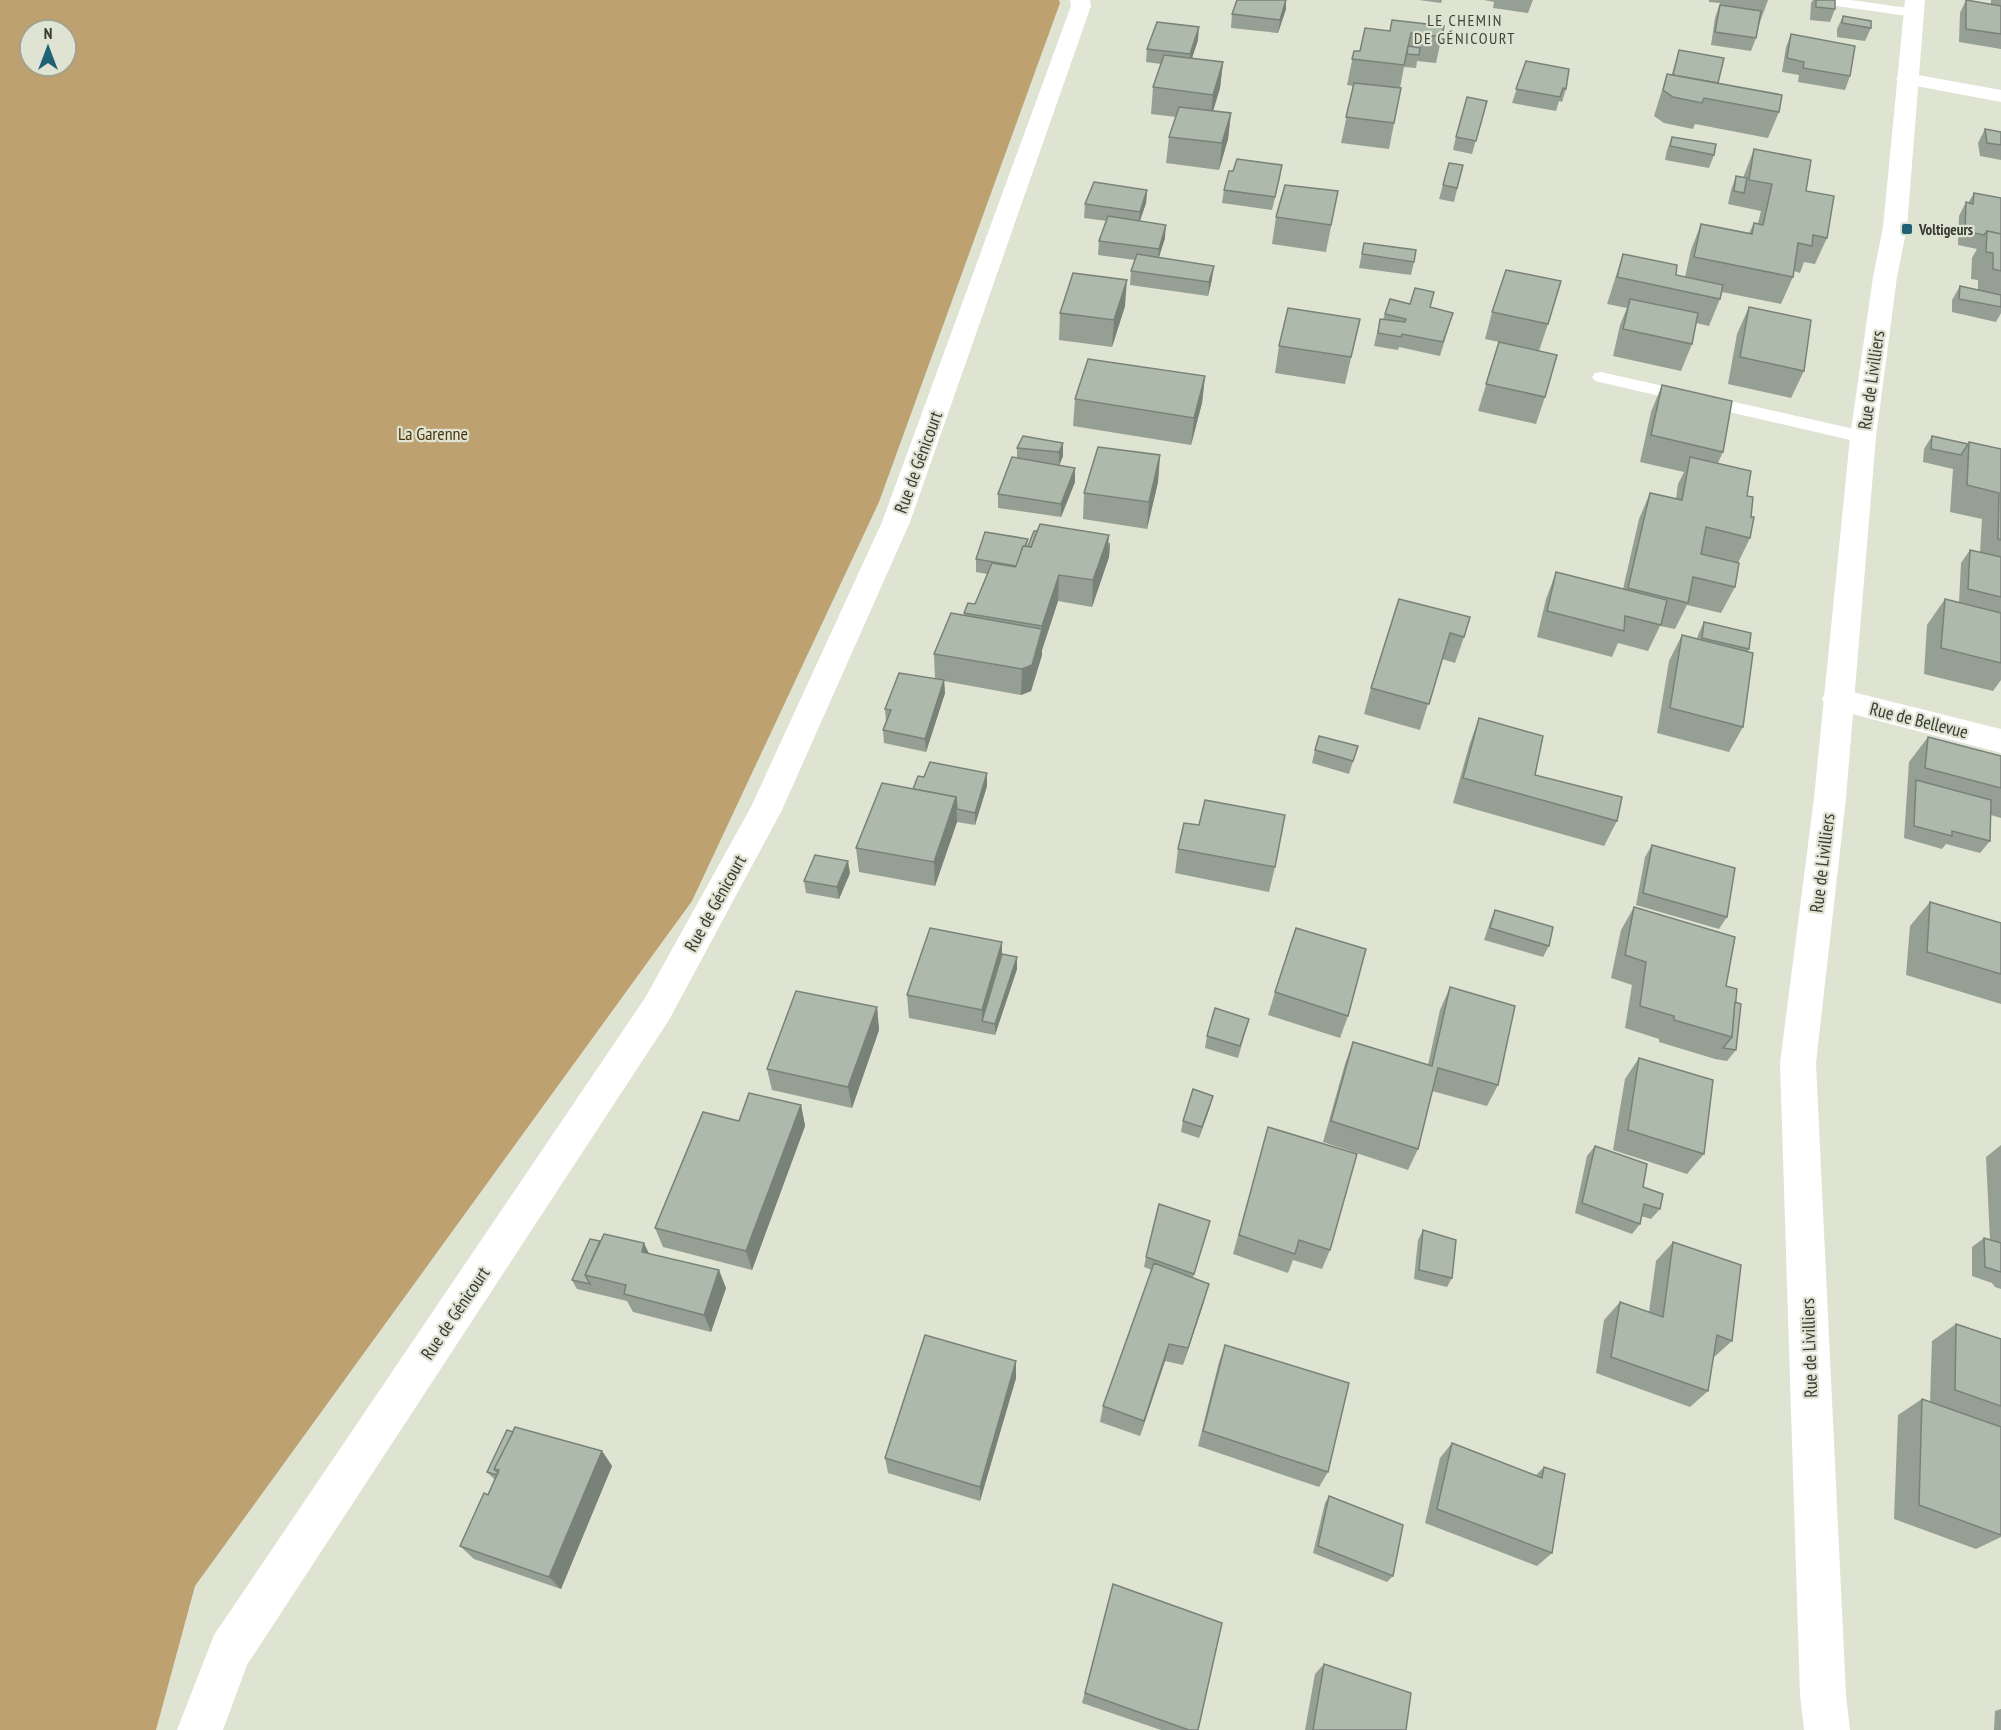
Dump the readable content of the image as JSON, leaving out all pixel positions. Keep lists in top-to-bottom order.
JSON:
{
  "streets": {
    "street": ["Rue de Livilliers", "Rue de Génicourt", "Rue de Bellevue"]
  },
  "crossings": [
    ["Rue de Livilliers", "Rue de Bellevue"]
  ],
  "districts": ["LE CHEMIN DE GÉNICOURT"],
  "parks": ["La Garenne"],
  "places": {
    "transit": ["Voltigeurs"]
  },
  "north": "top"
}
